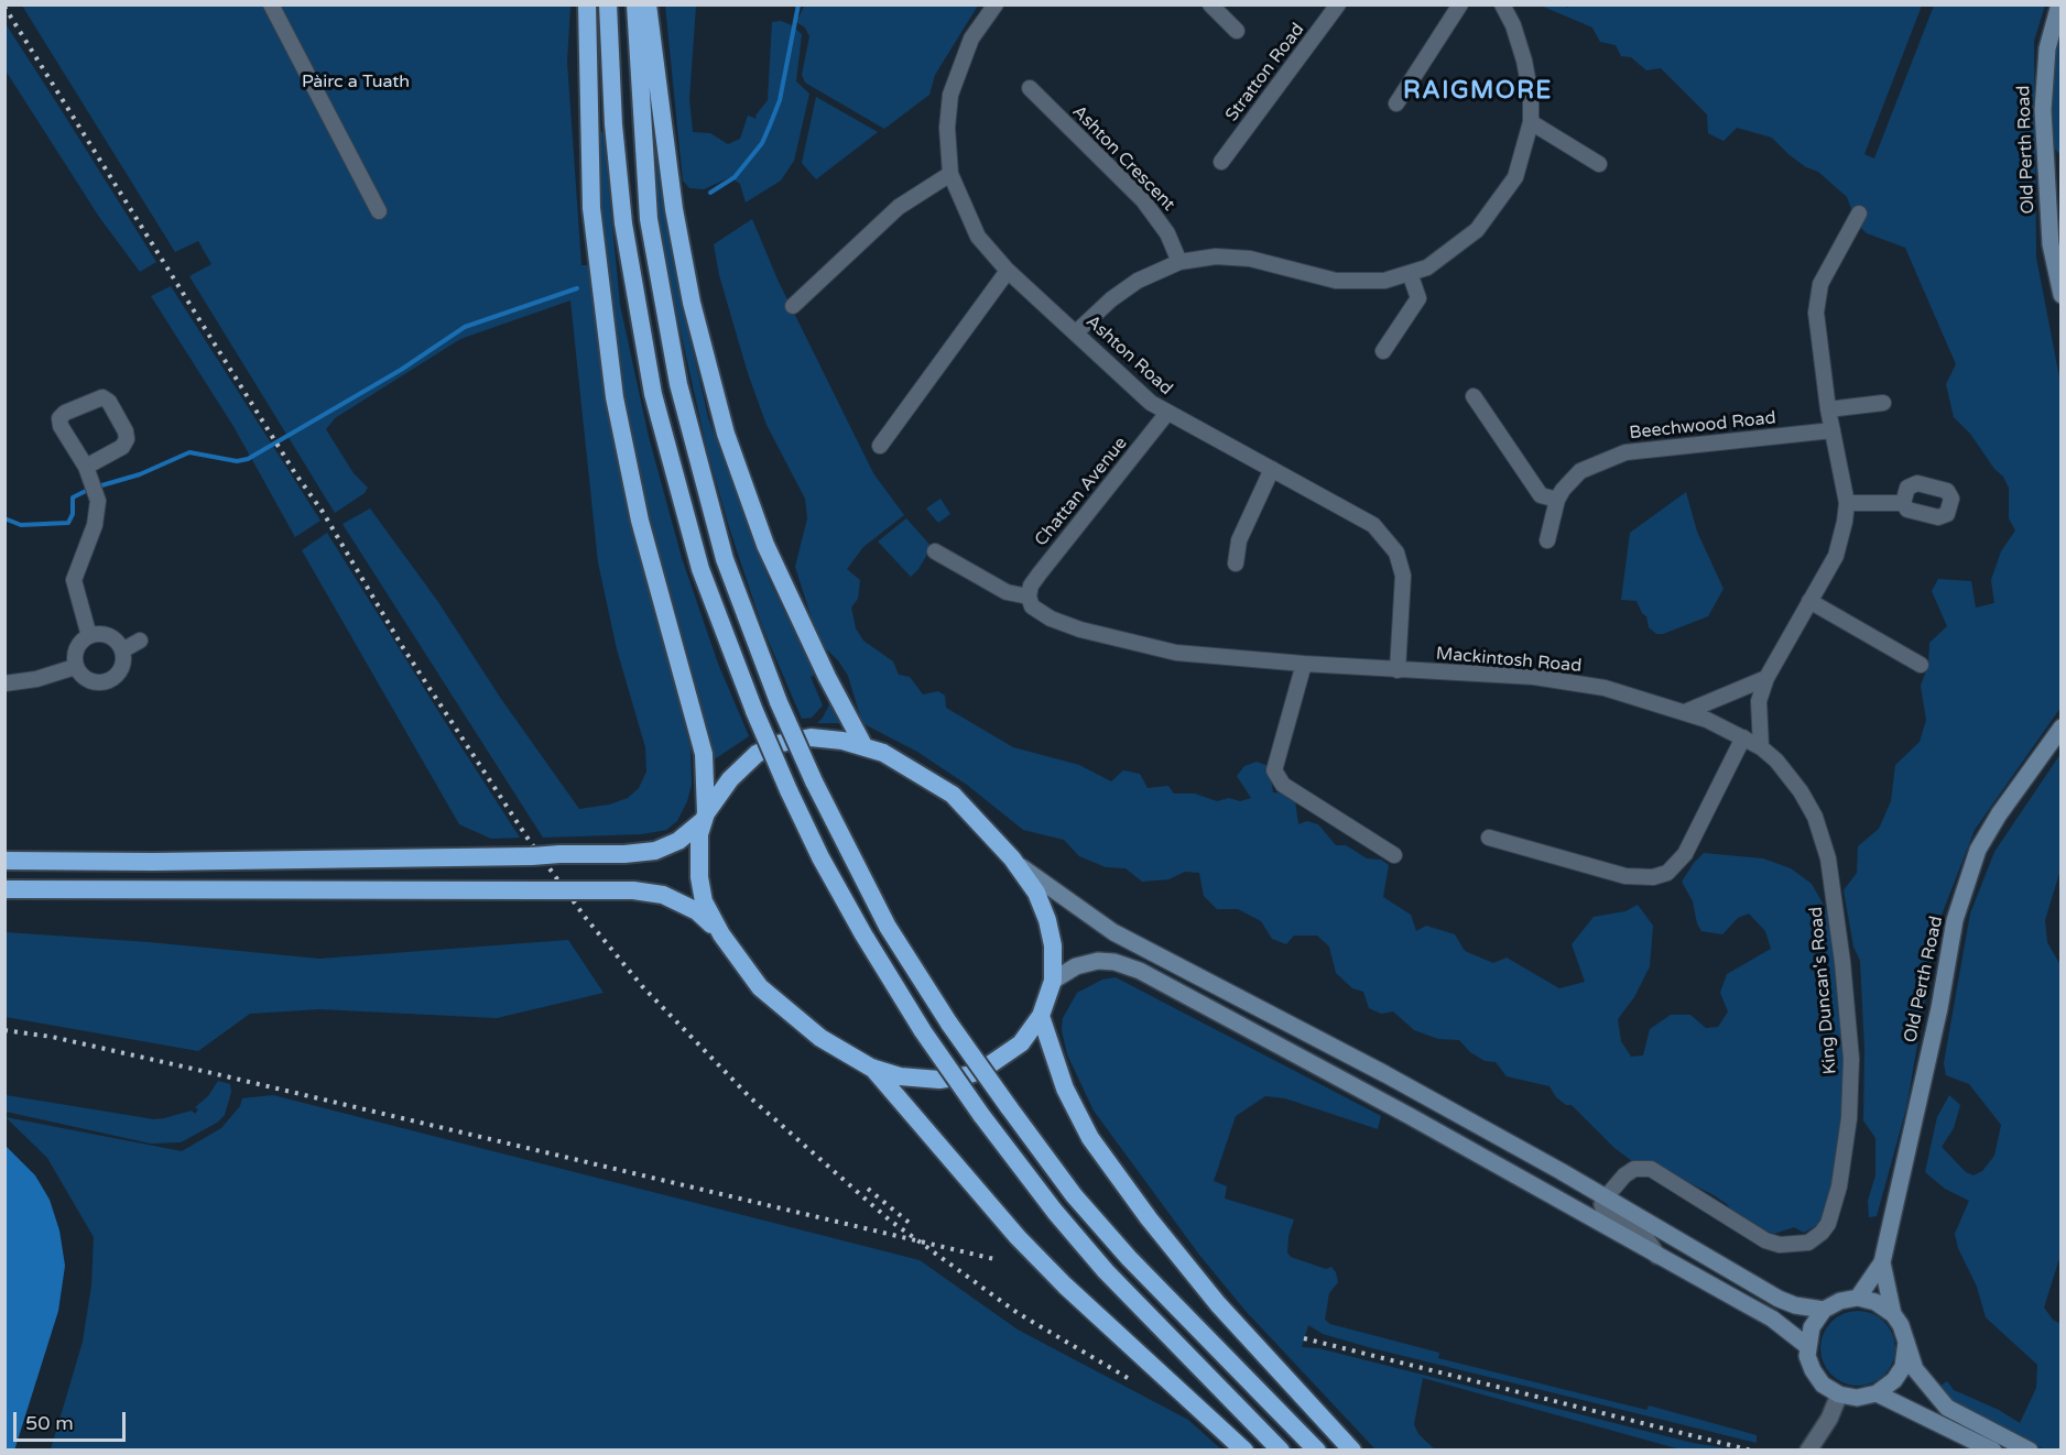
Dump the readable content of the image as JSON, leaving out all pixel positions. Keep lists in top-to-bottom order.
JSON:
{
  "streets": {
    "main road": ["Old Perth Road"],
    "street": [
      "Stratton Road",
      "Ashton Crescent",
      "Ashton Road",
      "Beechwood Road",
      "Chattan Avenue",
      "Mackintosh Road",
      "King Duncan's Road"
    ]
  },
  "crossings": [
    ["Ashton Road", "Chattan Avenue"],
    ["Ashton Road", "Mackintosh Road"],
    ["Chattan Avenue", "Mackintosh Road"],
    ["Mackintosh Road", "King Duncan's Road"]
  ],
  "districts": ["RAIGMORE"],
  "parks": ["Pàirc a Tuath"],
  "scale_bar": "50 m"
}
